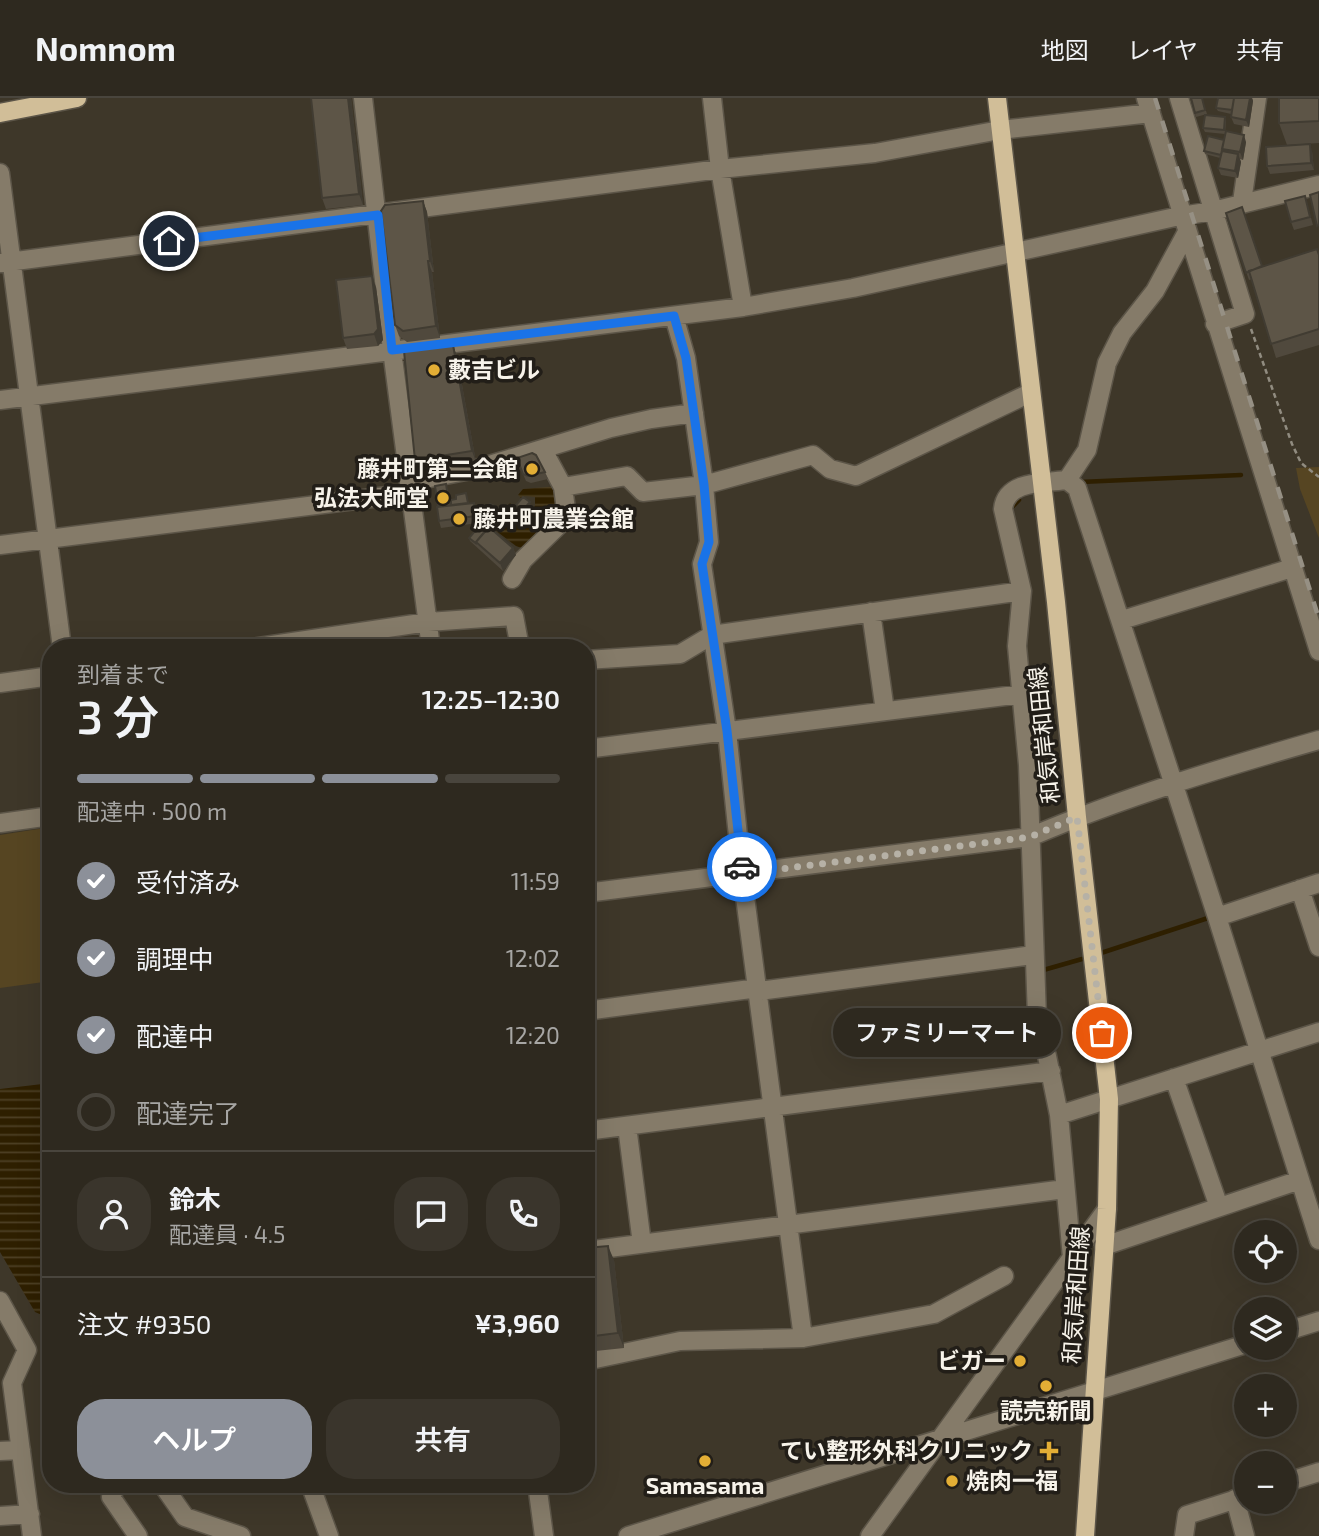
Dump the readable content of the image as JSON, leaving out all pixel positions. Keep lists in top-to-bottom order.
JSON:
{
  "streets": {
    "main road": ["和気岸和田線"]
  },
  "places": {
    "other": [
      "藪吉ビル",
      "藤井町第二会館",
      "弘法大師堂",
      "藤井町農業会館",
      "ファミリーマート",
      "ビガー",
      "読売新聞",
      "Samasama",
      "焼肉一福"
    ],
    "health": ["てい整形外科クリニック"]
  },
  "page": {
    "header": "Nomnom",
    "nav": ["地図", "レイヤ", "共有"],
    "heading": ["3 分", "到着まで", "12:25–12:30"],
    "panel": [
      "鈴木",
      "配達員 · 4.5",
      "注文 #9350",
      "¥3,960"
    ],
    "bar": "配達中 · 500 m",
    "list": [
      ["受付済み", "11:59"],
      ["調理中", "12:02"],
      ["配達中", "12:20"],
      "配達完了"
    ],
    "bubble": "ファミリーマート",
    "map_buttons": ["+", "−"],
    "buttons": ["ヘルプ", "共有"]
  }
}
